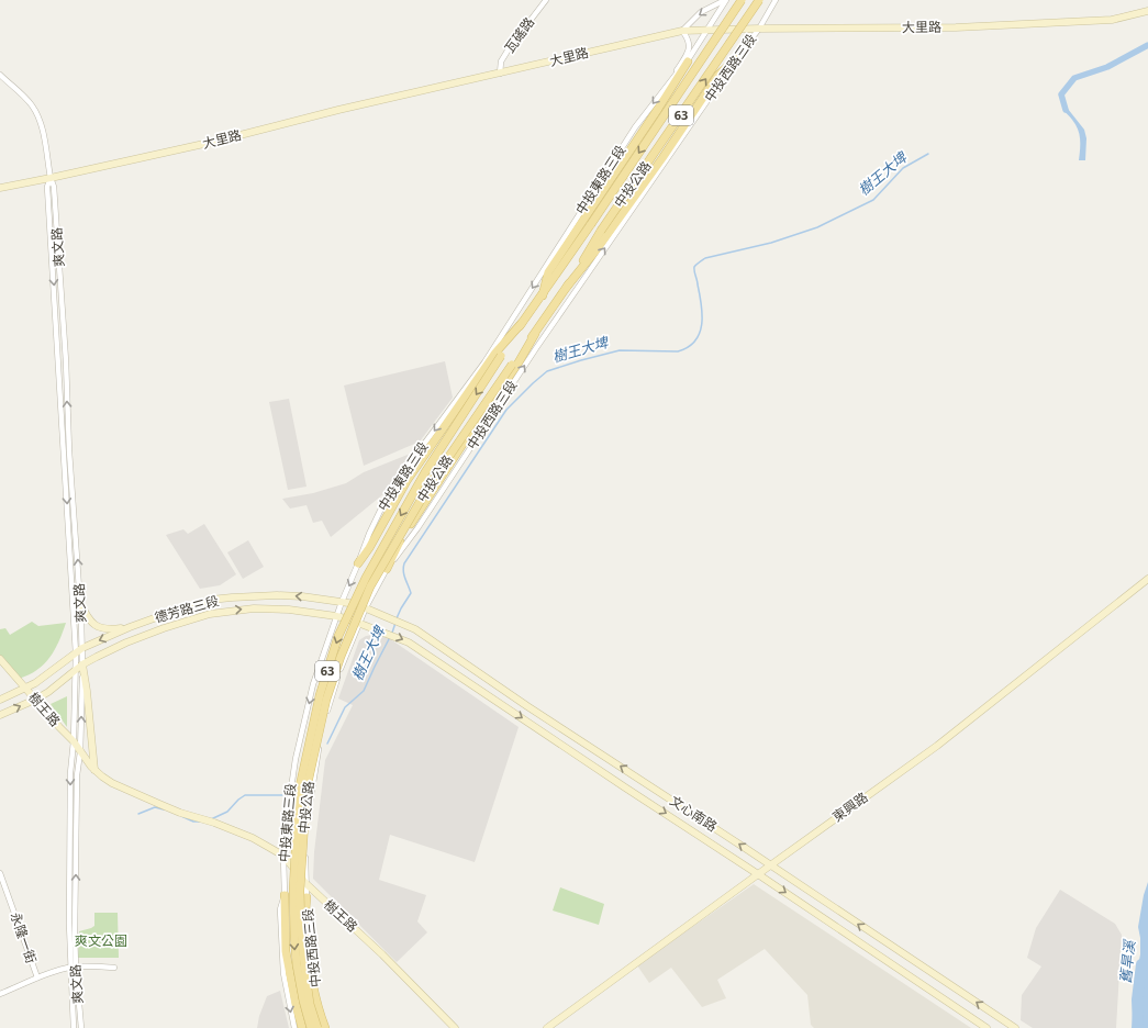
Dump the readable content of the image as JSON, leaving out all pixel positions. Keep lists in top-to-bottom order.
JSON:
{
  "streets": {
    "main road": ["63", "中投公路"],
    "street": [
      "大里路",
      "瓦磘路",
      "中投西路三段",
      "中投東路三段",
      "爽文路",
      "德芳路三段",
      "樹王路",
      "東興路",
      "文心南路",
      "永隆一街"
    ]
  },
  "crossings": [
    ["大里路", "瓦磘路"],
    ["大里路", "中投西路三段"],
    ["大里路", "中投東路三段"],
    ["大里路", "爽文路"],
    ["中投西路三段", "德芳路三段"],
    ["中投西路三段", "樹王路"],
    ["中投西路三段", "文心南路"],
    ["中投東路三段", "德芳路三段"],
    ["中投東路三段", "樹王路"],
    ["爽文路", "德芳路三段"],
    ["爽文路", "樹王路"],
    ["德芳路三段", "樹王路"],
    ["德芳路三段", "文心南路"],
    ["東興路", "文心南路"]
  ],
  "one_way": ["中投西路三段", "中投東路三段"],
  "water": ["樹王大埤", "舊旱溪"],
  "parks": ["爽文公園"]
}
